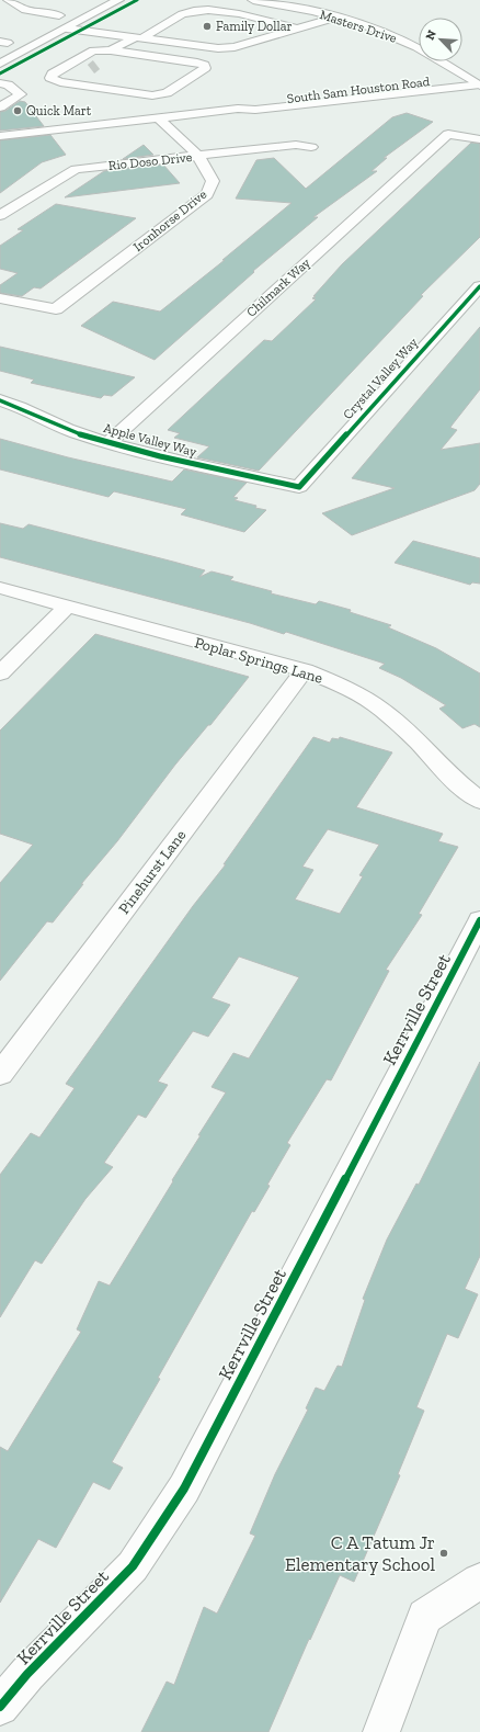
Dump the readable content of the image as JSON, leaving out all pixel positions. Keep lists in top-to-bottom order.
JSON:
{
  "streets": {
    "street": [
      "Masters Drive",
      "South Sam Houston Road",
      "Rio Doso Drive",
      "Ironhorse Drive",
      "Chilmark Way",
      "Crystal Valley Way",
      "Apple Valley Way",
      "Poplar Springs Lane",
      "Pinehurst Lane",
      "Kerrville Street"
    ]
  },
  "crossings": [
    ["Masters Drive", "South Sam Houston Road"],
    ["South Sam Houston Road", "Ironhorse Drive"],
    ["Rio Doso Drive", "Ironhorse Drive"],
    ["Chilmark Way", "Apple Valley Way"],
    ["Crystal Valley Way", "Apple Valley Way"],
    ["Poplar Springs Lane", "Pinehurst Lane"]
  ],
  "places": ["Family Dollar", "Quick Mart", "C A Tatum Jr Elementary School"],
  "north": "top left"
}
